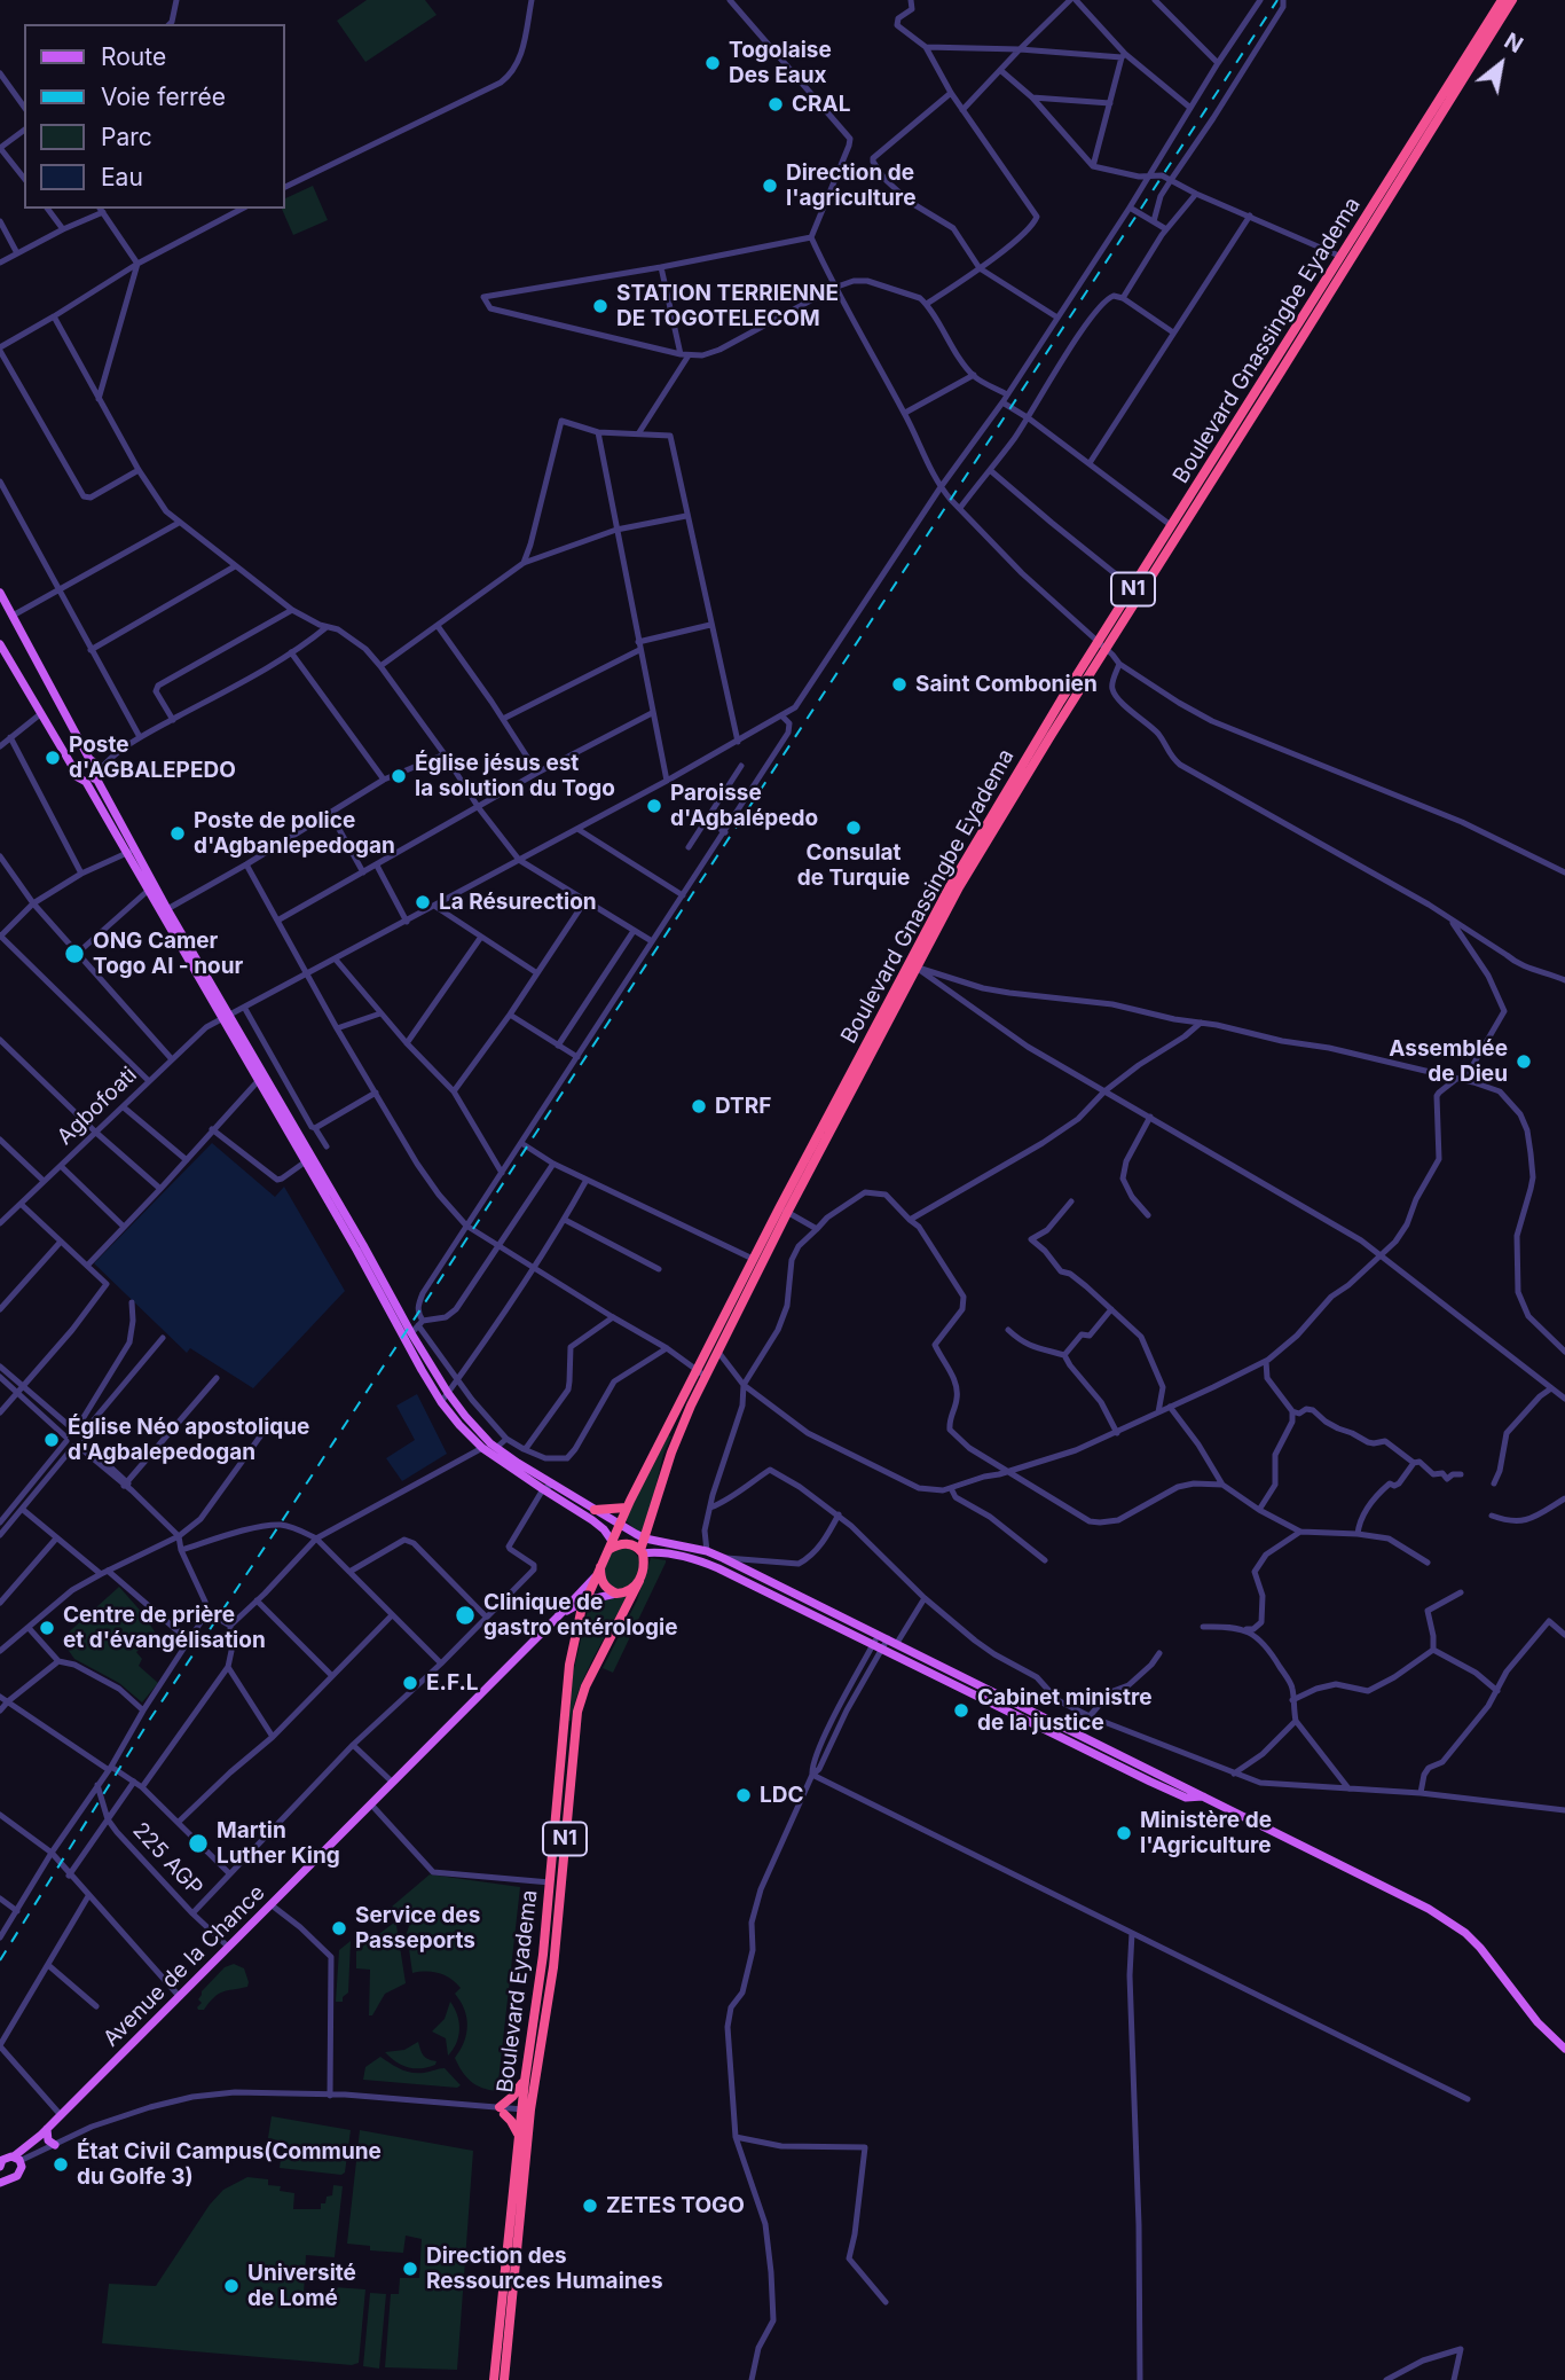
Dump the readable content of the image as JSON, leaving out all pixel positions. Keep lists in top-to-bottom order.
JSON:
{
  "streets": {
    "highway": ["Boulevard Gnassingbe Eyadema", "N1", "Boulevard Eyadema"],
    "main road": ["Avenue de la Chance"],
    "street": ["Agbofoati", "225 AGP"]
  },
  "crossings": [
    ["Boulevard Gnassingbe Eyadema", "N1"],
    ["Boulevard Gnassingbe Eyadema", "Boulevard Eyadema"],
    ["N1", "Boulevard Eyadema"],
    ["225 AGP", "Avenue de la Chance"]
  ],
  "places": [
    "Togolaise Des Eaux",
    "CRAL",
    "Direction de l'agriculture",
    "STATION TERRIENNE DE TOGOTELECOM",
    "Saint Combonien",
    "Poste d'AGBALEPEDO",
    "Église jésus est la solution du Togo",
    "Paroisse d'Agbalépedo",
    "Consulat de Turquie",
    "Poste de police d'Agbanlepedogan",
    "La Résurection",
    "ONG Camer Togo Al - nour",
    "Assemblée de Dieu",
    "DTRF",
    "Église Néo apostolique d'Agbalepedogan",
    "Clinique de gastro entérologie",
    "Centre de prière et d'évangélisation",
    "E.F.L",
    "Cabinet ministre de la justice",
    "LDC",
    "Ministère de l'Agriculture",
    "Martin Luther King",
    "Service des Passeports",
    "État Civil Campus(Commune du Golfe 3)",
    "ZETES TOGO",
    "Direction des Ressources Humaines",
    "Université de Lomé"
  ],
  "legend": [
    "Route",
    "Voie ferrée",
    "Parc",
    "Eau"
  ],
  "north": "top right"
}
